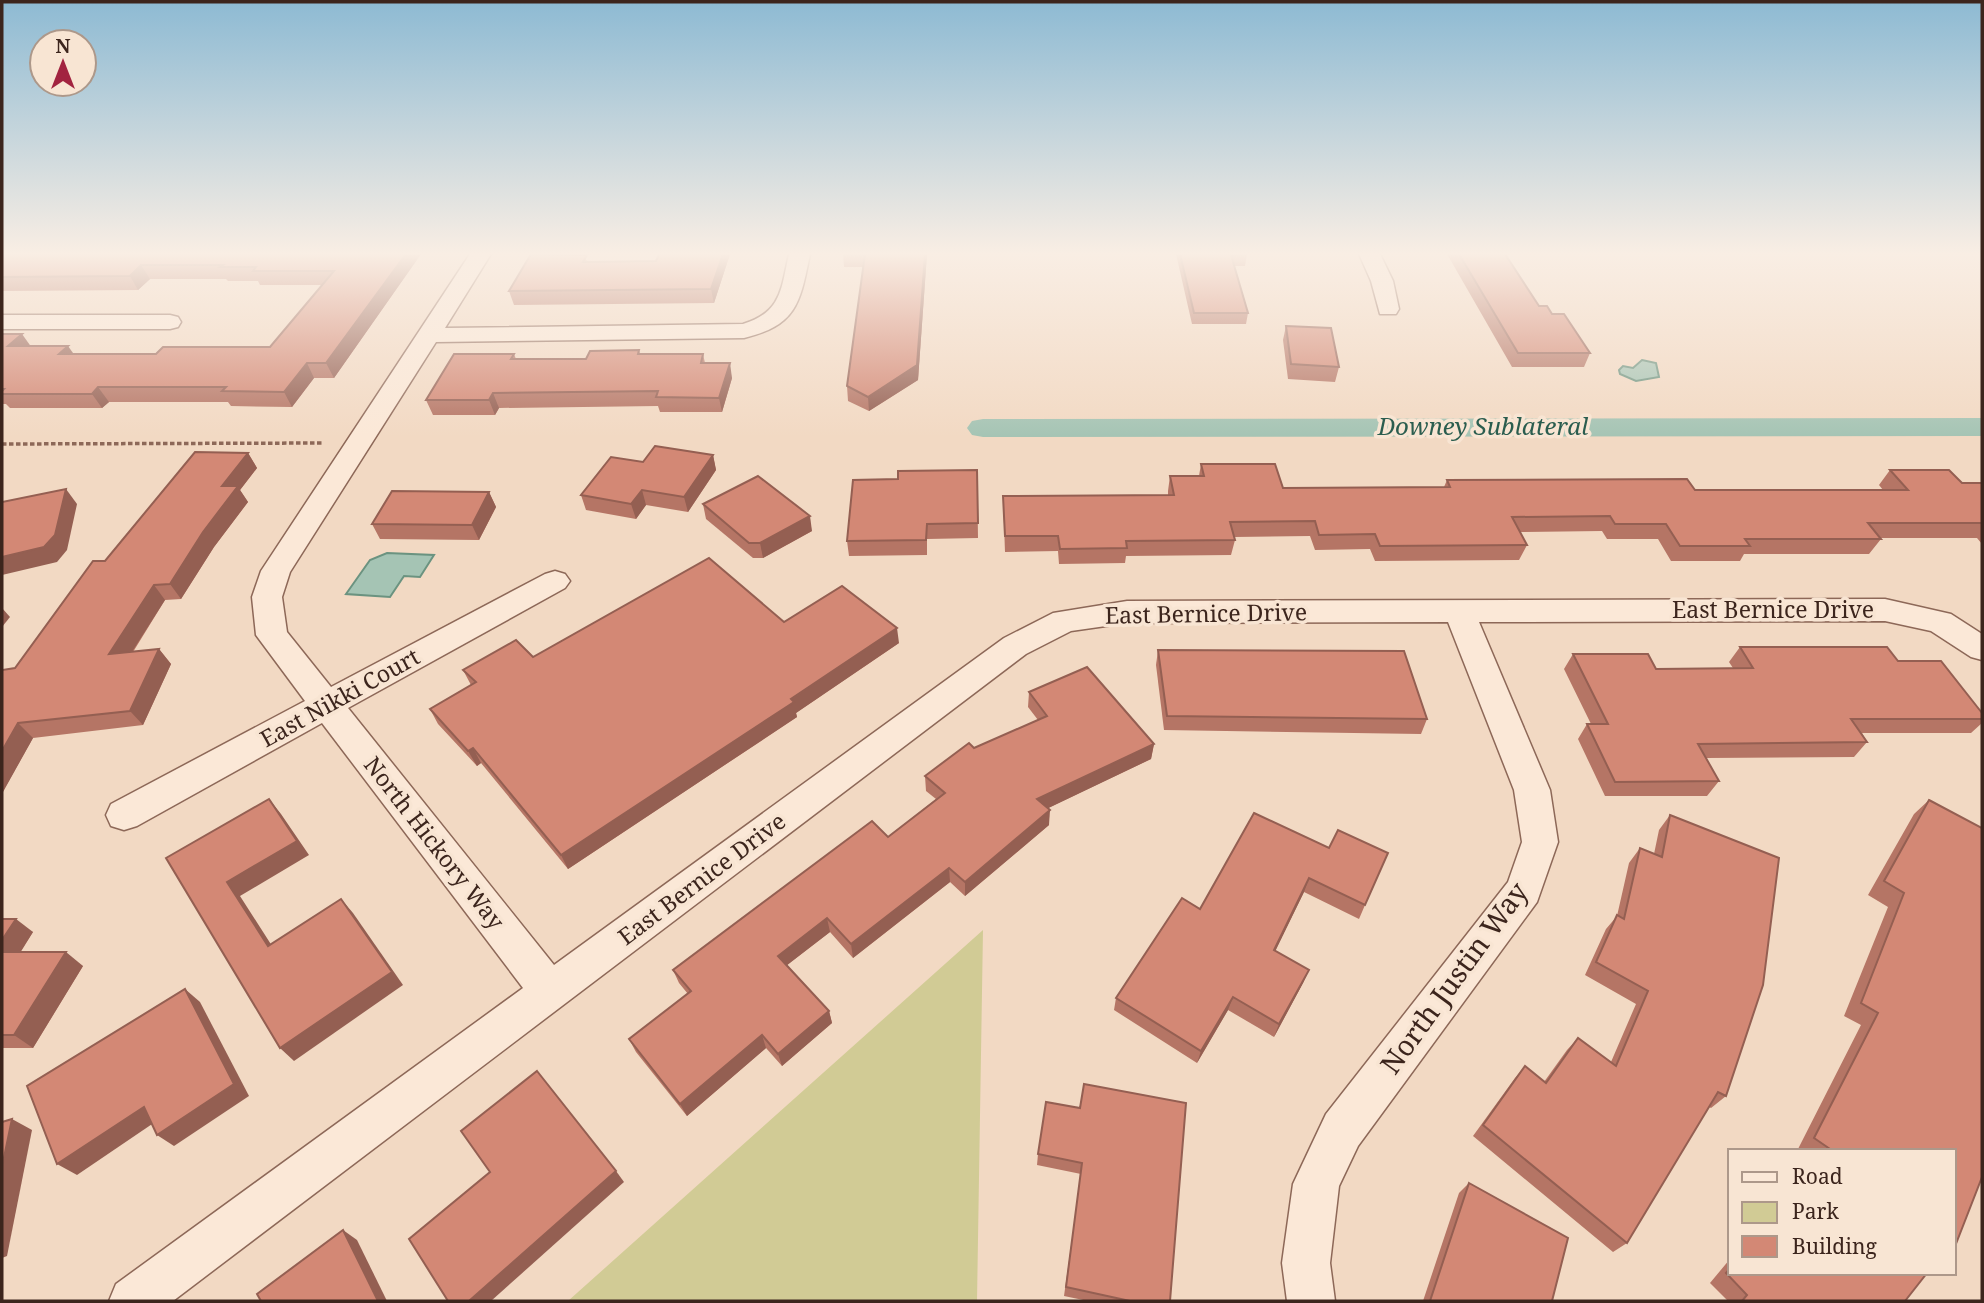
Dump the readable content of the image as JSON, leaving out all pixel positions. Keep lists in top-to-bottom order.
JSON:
{
  "streets": {
    "street": [
      "East Bernice Drive",
      "East Nikki Court",
      "North Hickory Way",
      "North Justin Way"
    ]
  },
  "crossings": [
    ["East Bernice Drive", "North Hickory Way"],
    ["East Bernice Drive", "North Justin Way"],
    ["East Nikki Court", "North Hickory Way"]
  ],
  "water": ["Downey Sublateral"],
  "legend": ["Road", "Park", "Building"],
  "north": "top"
}
